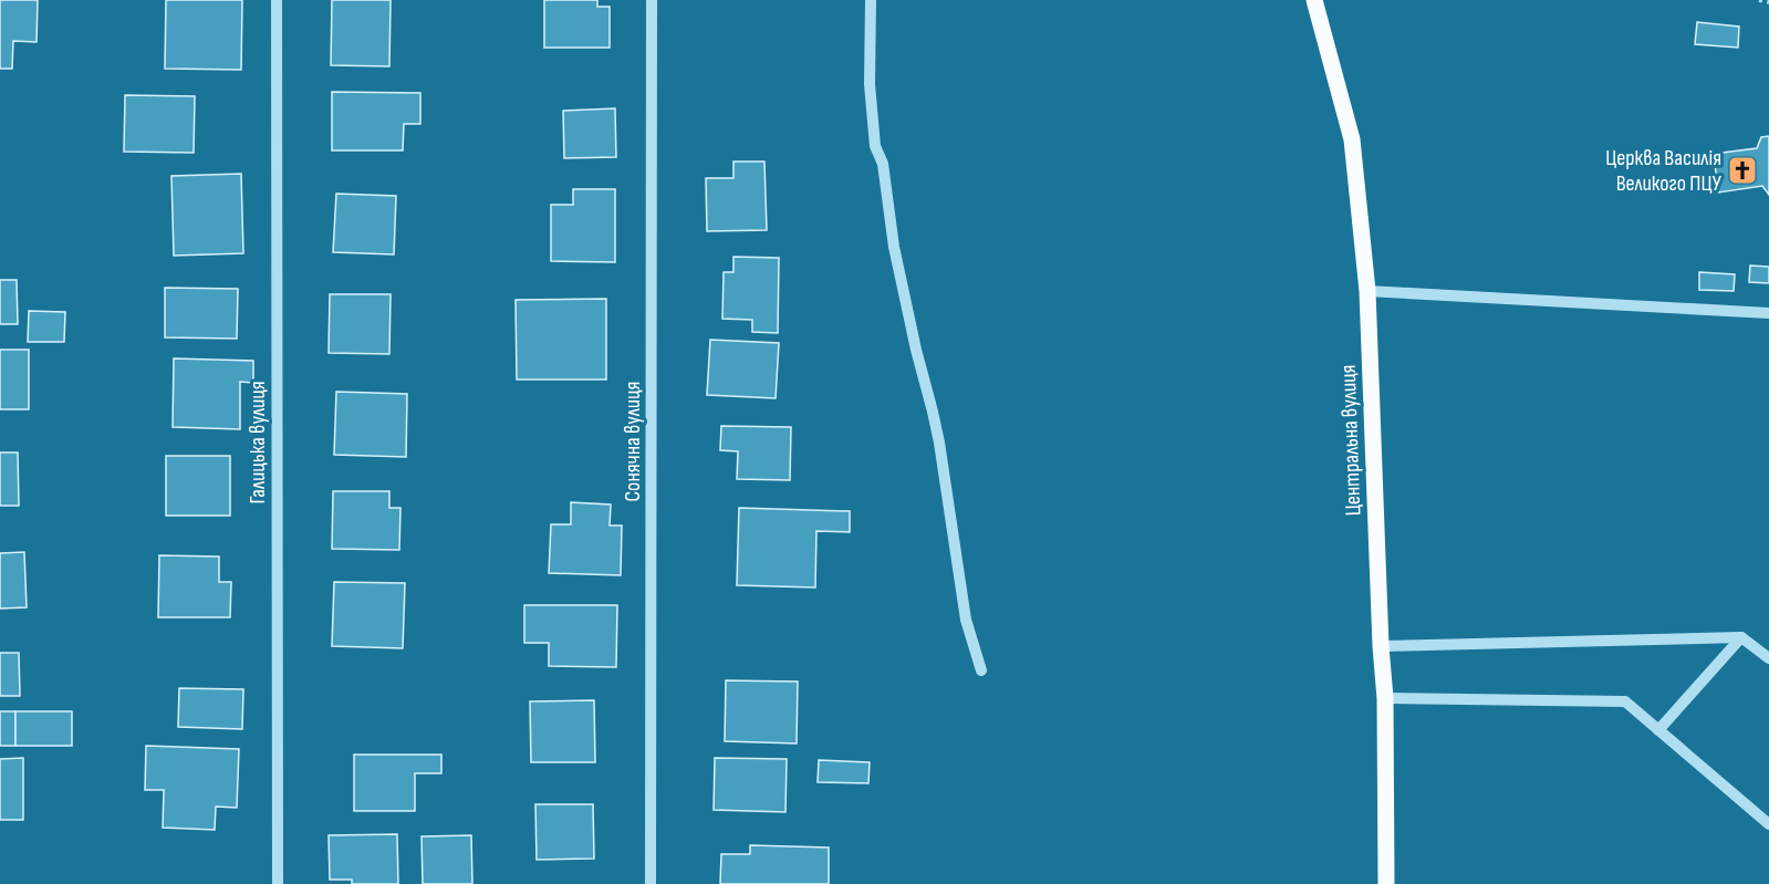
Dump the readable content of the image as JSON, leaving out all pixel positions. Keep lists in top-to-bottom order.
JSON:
{
  "streets": {
    "main road": ["Центральна вулиця"],
    "street": ["Сонячна вулиця", "Галицька вулиця"]
  },
  "places": {
    "church": ["Церква Василія Великого ПЦУ"]
  }
}
